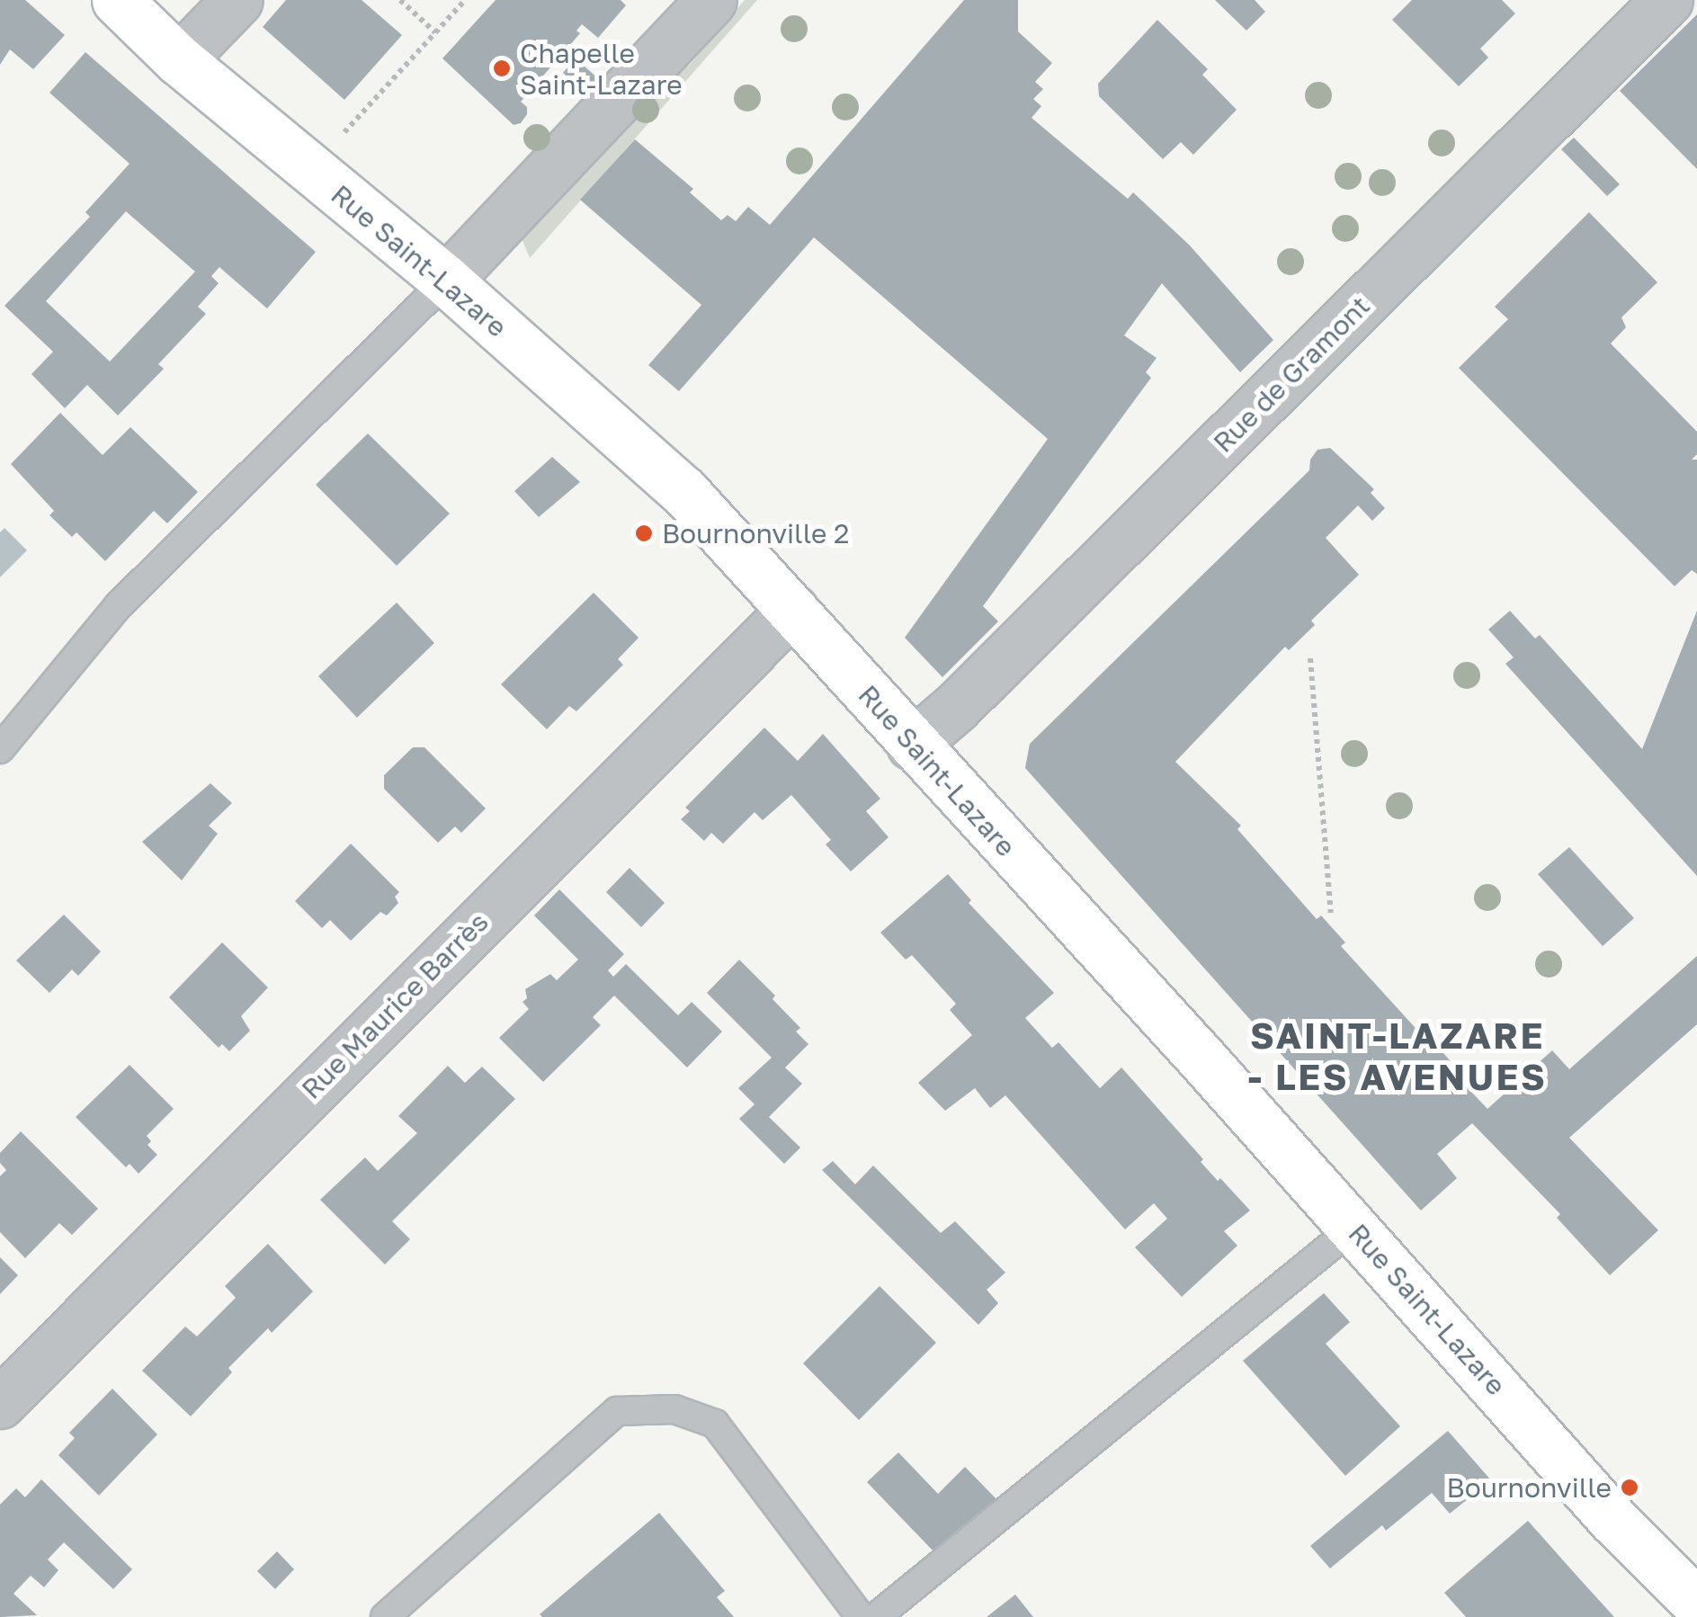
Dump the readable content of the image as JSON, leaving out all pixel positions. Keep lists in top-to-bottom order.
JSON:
{
  "streets": {
    "main road": ["Rue Saint-Lazare"],
    "street": ["Rue de Gramont", "Rue Maurice Barrès"]
  },
  "crossings": [
    ["Rue Saint-Lazare", "Rue de Gramont"],
    ["Rue Saint-Lazare", "Rue Maurice Barrès"]
  ],
  "districts": ["SAINT-LAZARE - LES AVENUES"],
  "places": ["Chapelle Saint-Lazare", "Bournonville 2", "Bournonville"]
}
